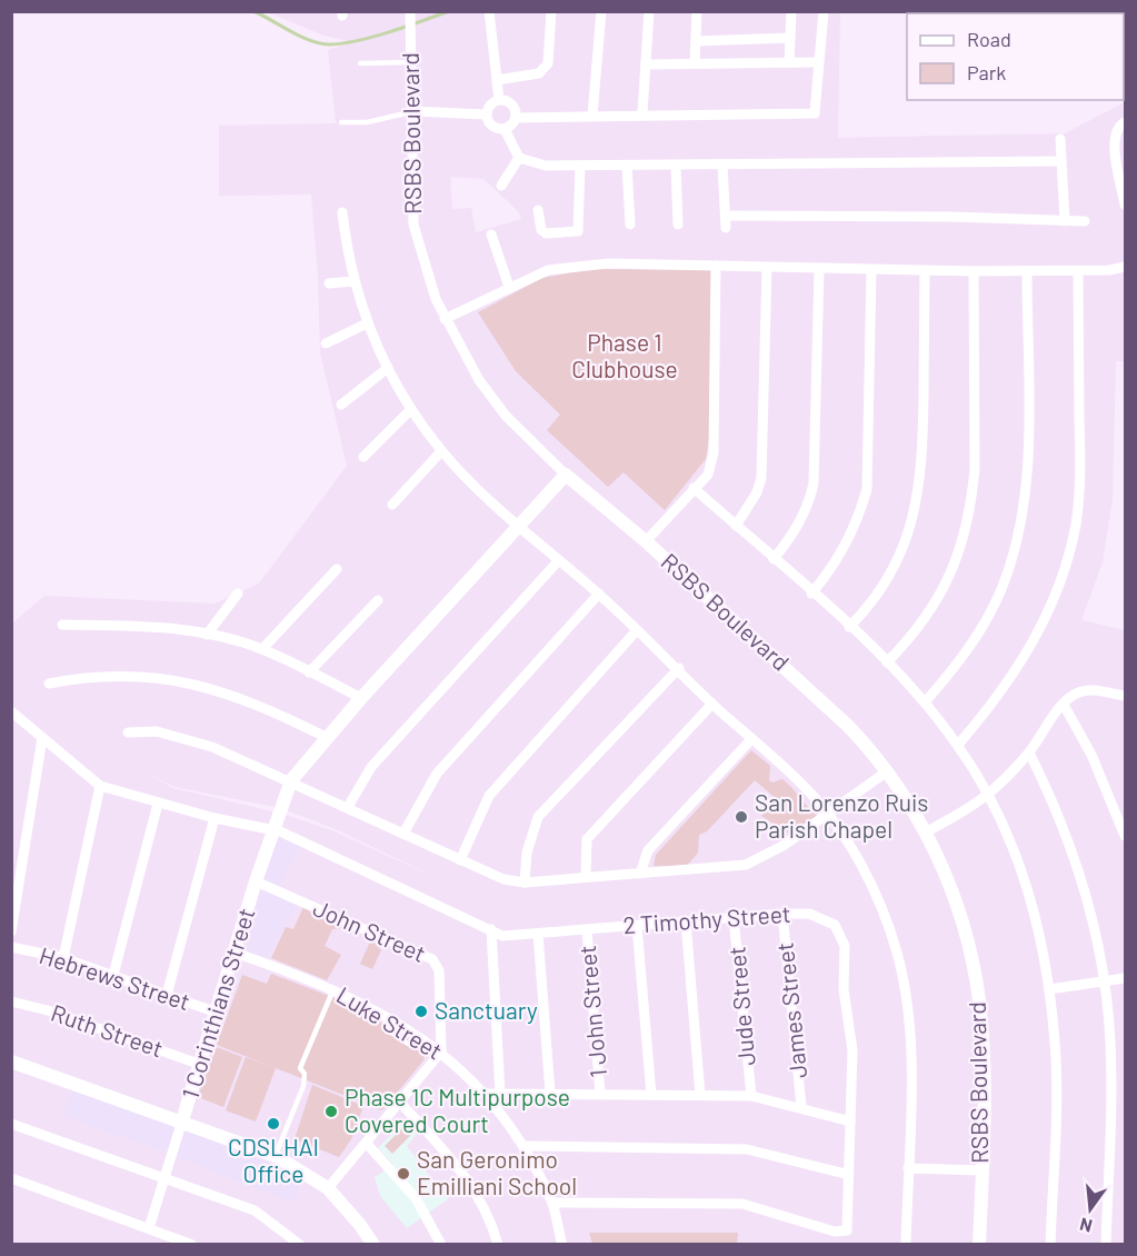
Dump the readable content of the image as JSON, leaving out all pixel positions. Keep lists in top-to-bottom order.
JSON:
{
  "streets": {
    "street": [
      "RSBS Boulevard",
      "2 Timothy Street",
      "John Street",
      "Hebrews Street",
      "1 Corinthians Street",
      "Jude Street",
      "James Street",
      "1 John Street",
      "Luke Street",
      "Ruth Street"
    ]
  },
  "crossings": [
    ["2 Timothy Street", "1 Corinthians Street"],
    ["2 Timothy Street", "Jude Street"],
    ["2 Timothy Street", "James Street"],
    ["2 Timothy Street", "1 John Street"],
    ["2 Timothy Street", "Luke Street"],
    ["John Street", "1 Corinthians Street"],
    ["John Street", "Luke Street"],
    ["Hebrews Street", "1 Corinthians Street"],
    ["1 Corinthians Street", "Luke Street"],
    ["1 Corinthians Street", "Ruth Street"]
  ],
  "parks": ["Phase 1 Clubhouse"],
  "places": [
    "San Lorenzo Ruis Parish Chapel",
    "Sanctuary",
    "Phase 1C Multipurpose Covered Court",
    "CDSLHAI Office",
    "San Geronimo Emilliani School"
  ],
  "legend": ["Road", "Park"],
  "north": "bottom"
}
